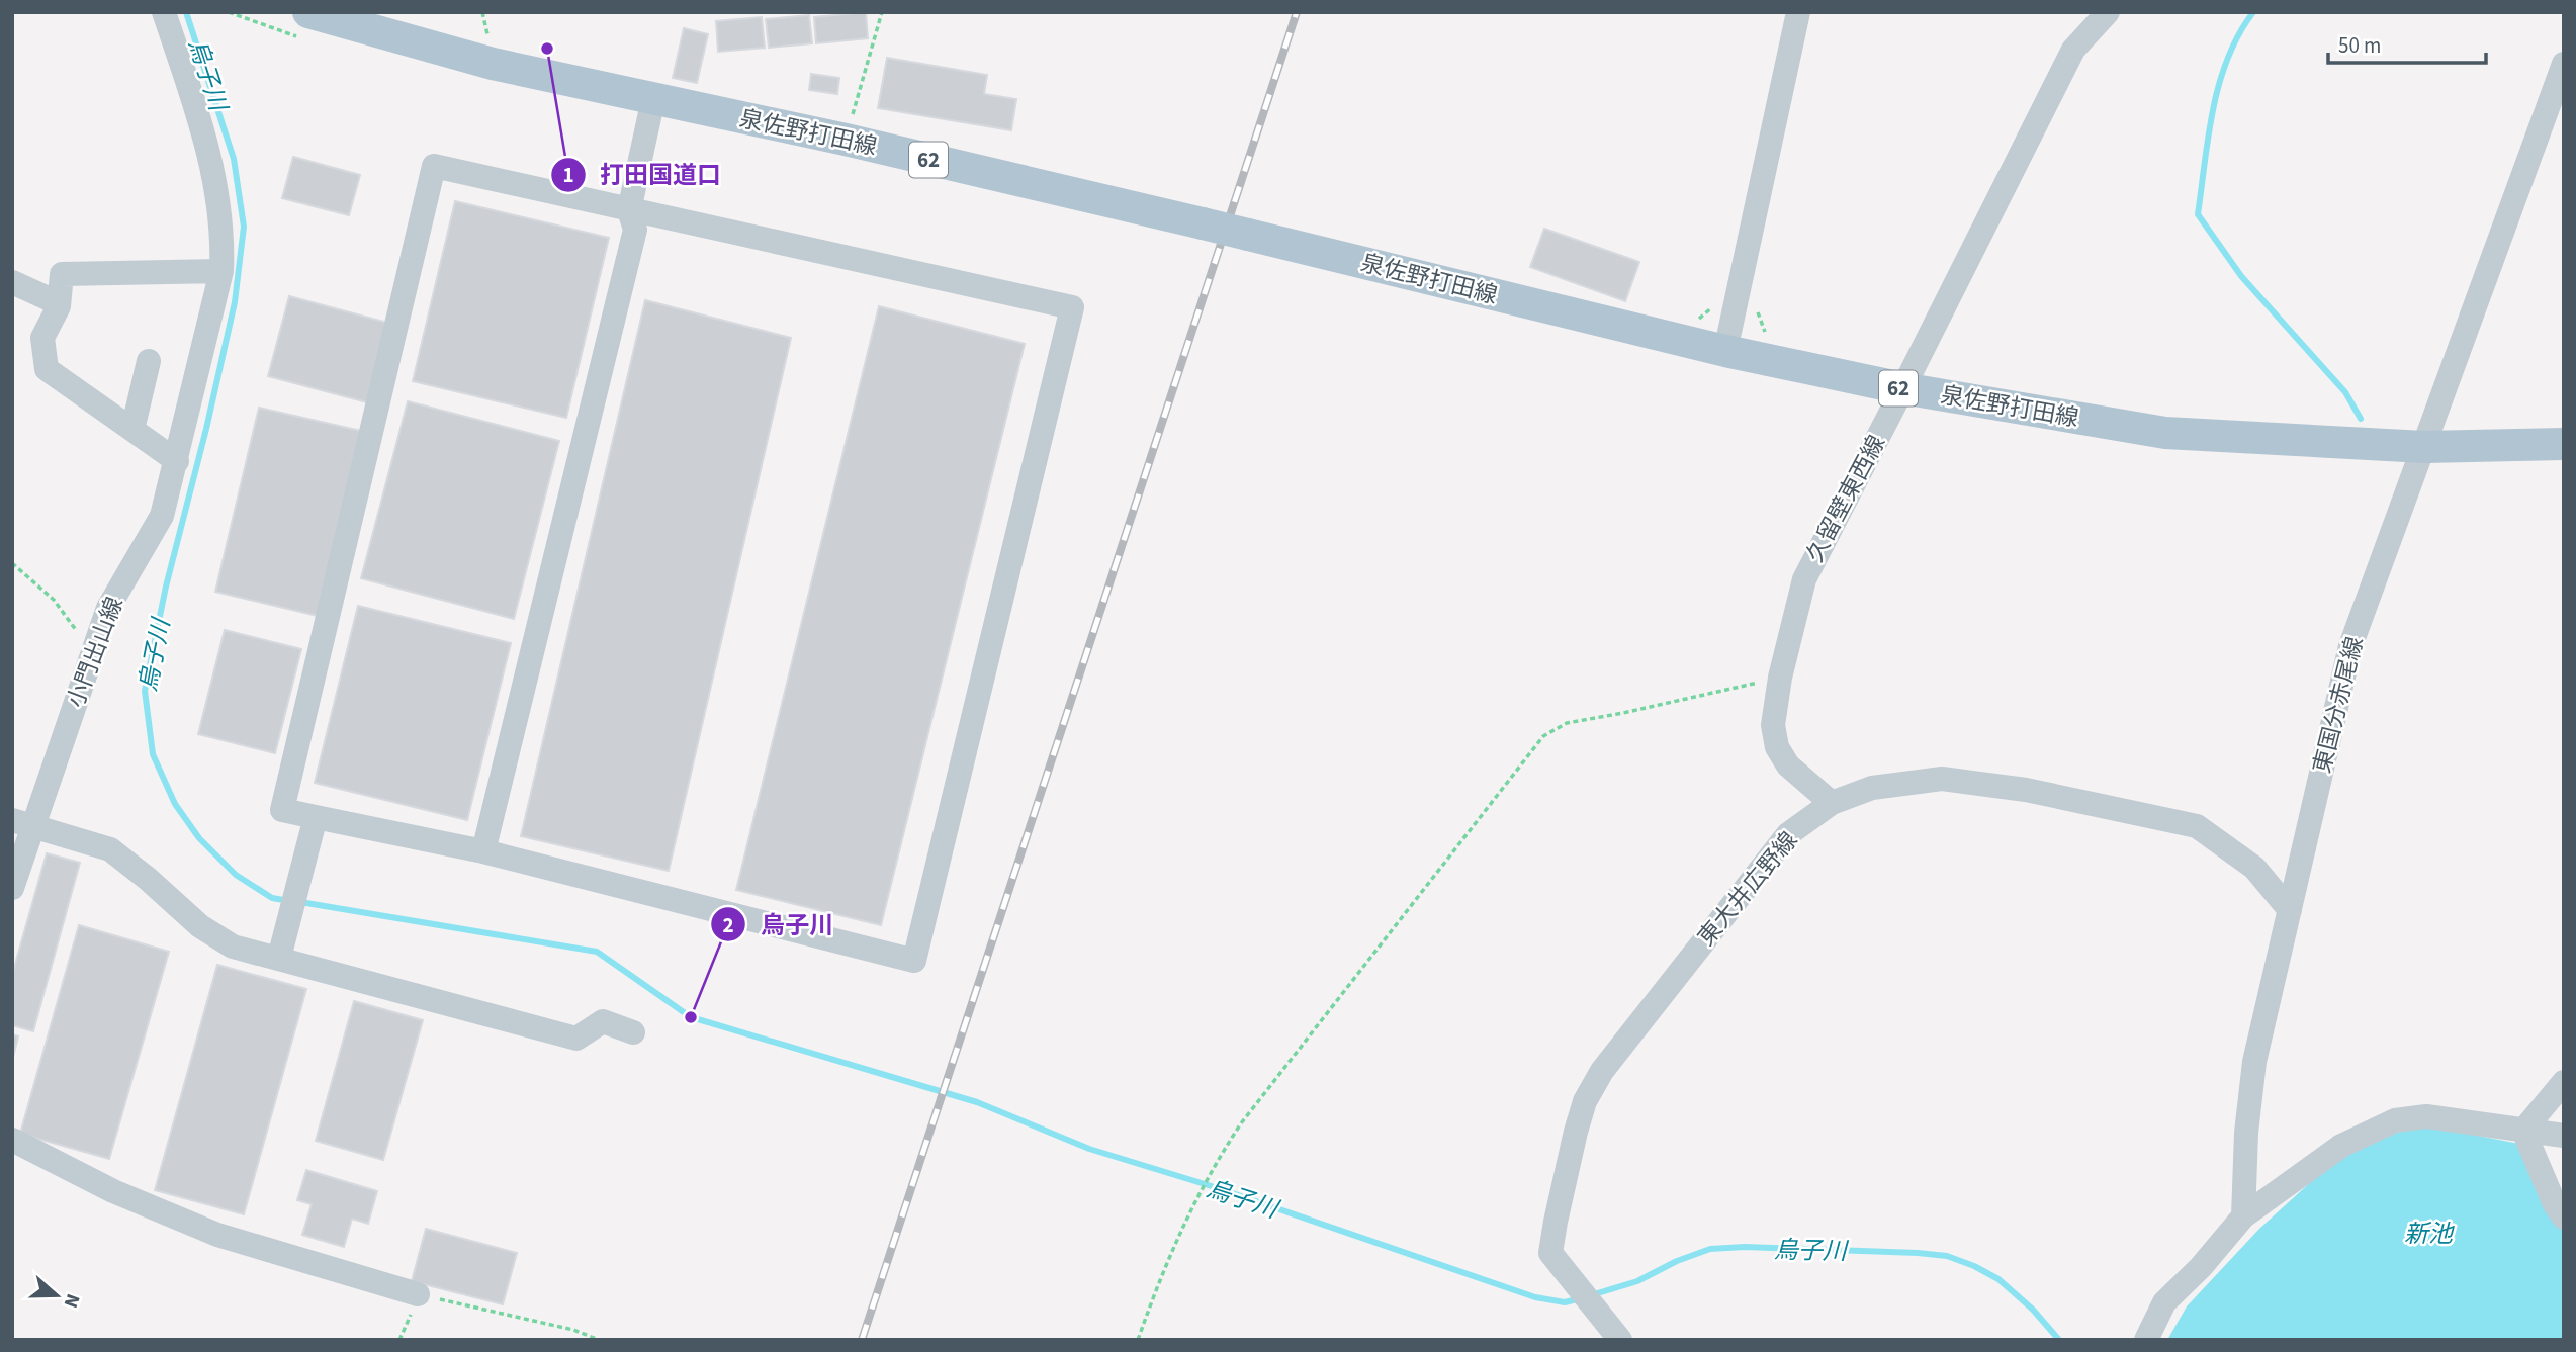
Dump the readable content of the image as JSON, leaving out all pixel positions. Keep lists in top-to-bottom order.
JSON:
{
  "streets": {
    "main road": ["泉佐野打田線", "62"],
    "street": [
      "久留壁東西線",
      "小門出山線",
      "東国分赤尾線",
      "東大井広野線"
    ]
  },
  "crossings": [
    ["泉佐野打田線", "久留壁東西線"],
    ["泉佐野打田線", "東国分赤尾線"],
    ["久留壁東西線", "東大井広野線"],
    ["東国分赤尾線", "東大井広野線"]
  ],
  "water": ["烏子川", "新池"],
  "places": ["打田国道口", "烏子川"],
  "scale_bar": "50 m",
  "north": "right"
}
